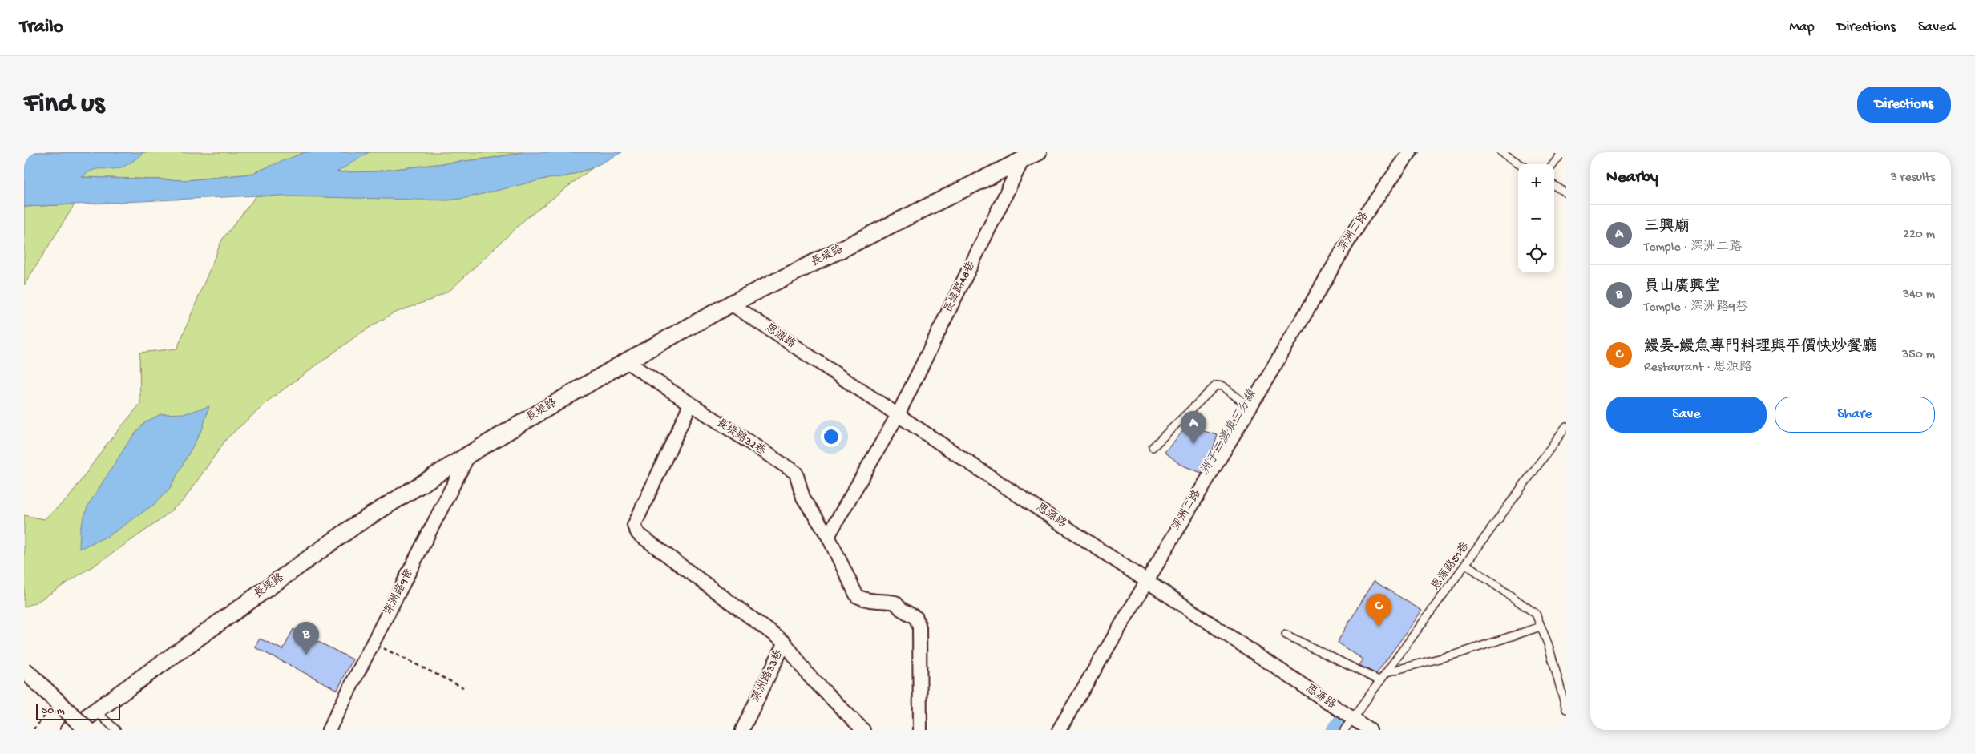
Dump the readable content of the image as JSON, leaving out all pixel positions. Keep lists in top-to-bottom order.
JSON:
{
  "streets": {
    "street": [
      "深洲二路",
      "長堤路",
      "長堤路48巷",
      "思源路",
      "長堤路32巷",
      "深洲路9巷",
      "深洲路33巷"
    ],
    "lane": ["思源路51巷"]
  },
  "crossings": [
    ["深洲二路", "思源路"],
    ["長堤路", "長堤路48巷"],
    ["長堤路", "思源路"],
    ["長堤路", "長堤路32巷"],
    ["長堤路", "深洲路9巷"],
    ["長堤路48巷", "思源路"],
    ["思源路", "思源路51巷"]
  ],
  "water": ["洲子二湧泉三分線"],
  "scale_bar": "50 m",
  "page": {
    "header": "Trailo",
    "nav": ["Map", "Directions", "Saved"],
    "buttons": [
      "Directions",
      ["Save", "Share"]
    ],
    "title": "Find us",
    "heading": ["Nearby", "3 results"],
    "map_buttons": ["+", "−"],
    "list": [
      {
        "mark": "A",
        "name": "三興廟",
        "note": "Temple · 深洲二路",
        "value": "220 m"
      },
      {
        "mark": "B",
        "name": "員山廣興堂",
        "note": "Temple · 深洲路9巷",
        "value": "340 m"
      },
      {
        "mark": "C",
        "name": "鰻晏-鰻魚專門料理與平價快炒餐廳",
        "note": "Restaurant · 思源路",
        "value": "350 m"
      }
    ],
    "pins": ["A", "C", "B"],
    "scale": "50 m"
  }
}
